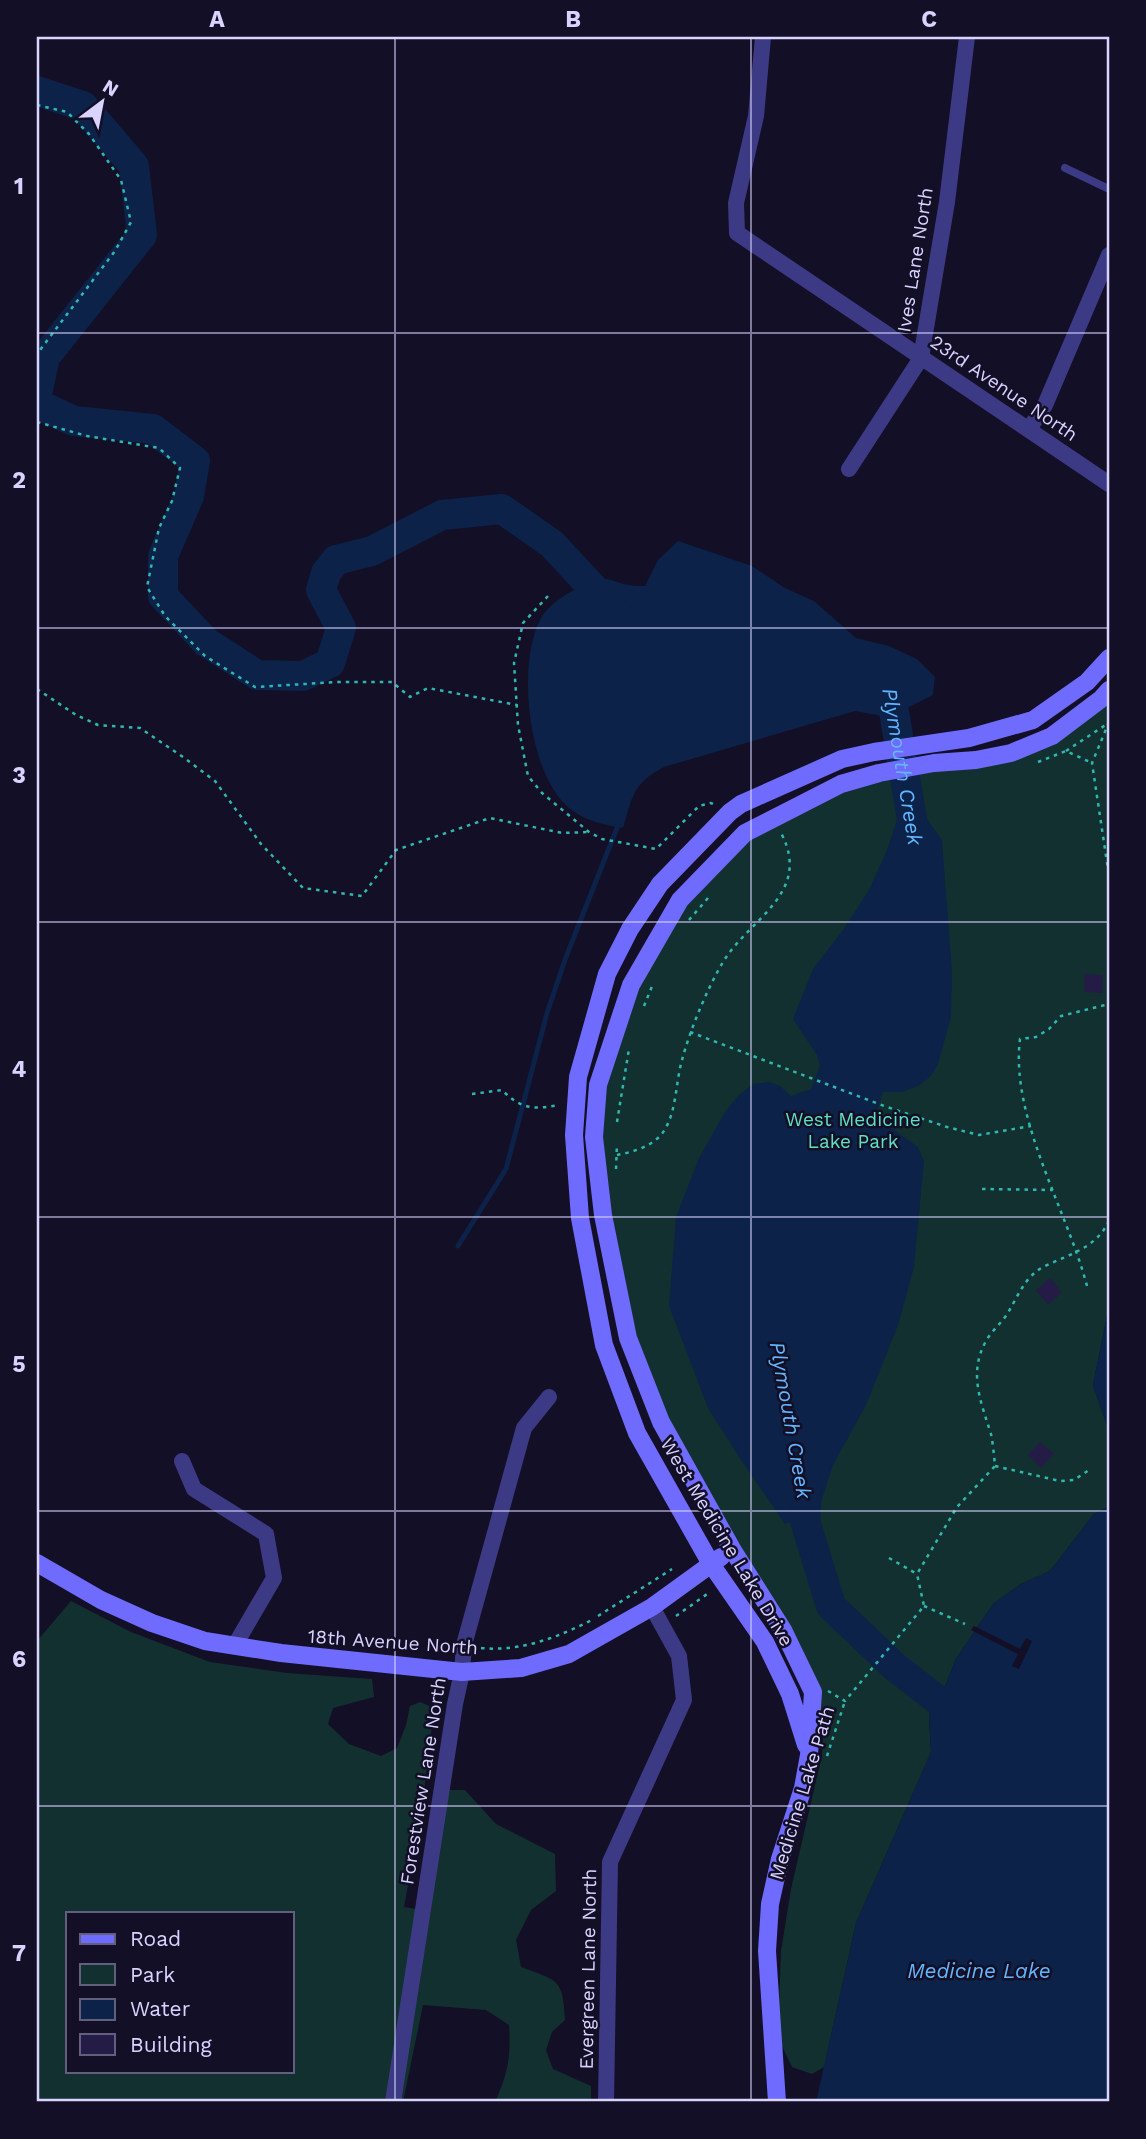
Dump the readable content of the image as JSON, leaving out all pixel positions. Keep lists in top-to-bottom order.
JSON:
{
  "streets": {
    "street": [
      "Ives Lane North",
      "23rd Avenue North",
      "West Medicine Lake Drive",
      "18th Avenue North",
      "Forestview Lane North",
      "Evergreen Lane North"
    ],
    "path": ["Medicine Lake Path"]
  },
  "crossings": [
    ["Ives Lane North", "23rd Avenue North"],
    ["West Medicine Lake Drive", "18th Avenue North"],
    ["West Medicine Lake Drive", "Medicine Lake Path"],
    ["18th Avenue North", "Forestview Lane North"],
    ["18th Avenue North", "Evergreen Lane North"]
  ],
  "water": ["Plymouth Creek", "Medicine Lake"],
  "parks": ["West Medicine Lake Park"],
  "legend": [
    "Road",
    "Park",
    "Water",
    "Building"
  ],
  "north": "top right",
  "grid": {
    "columns": ["A", "B", "C"],
    "rows": [
      "1",
      "2",
      "3",
      "4",
      "5",
      "6",
      "7"
    ]
  }
}
